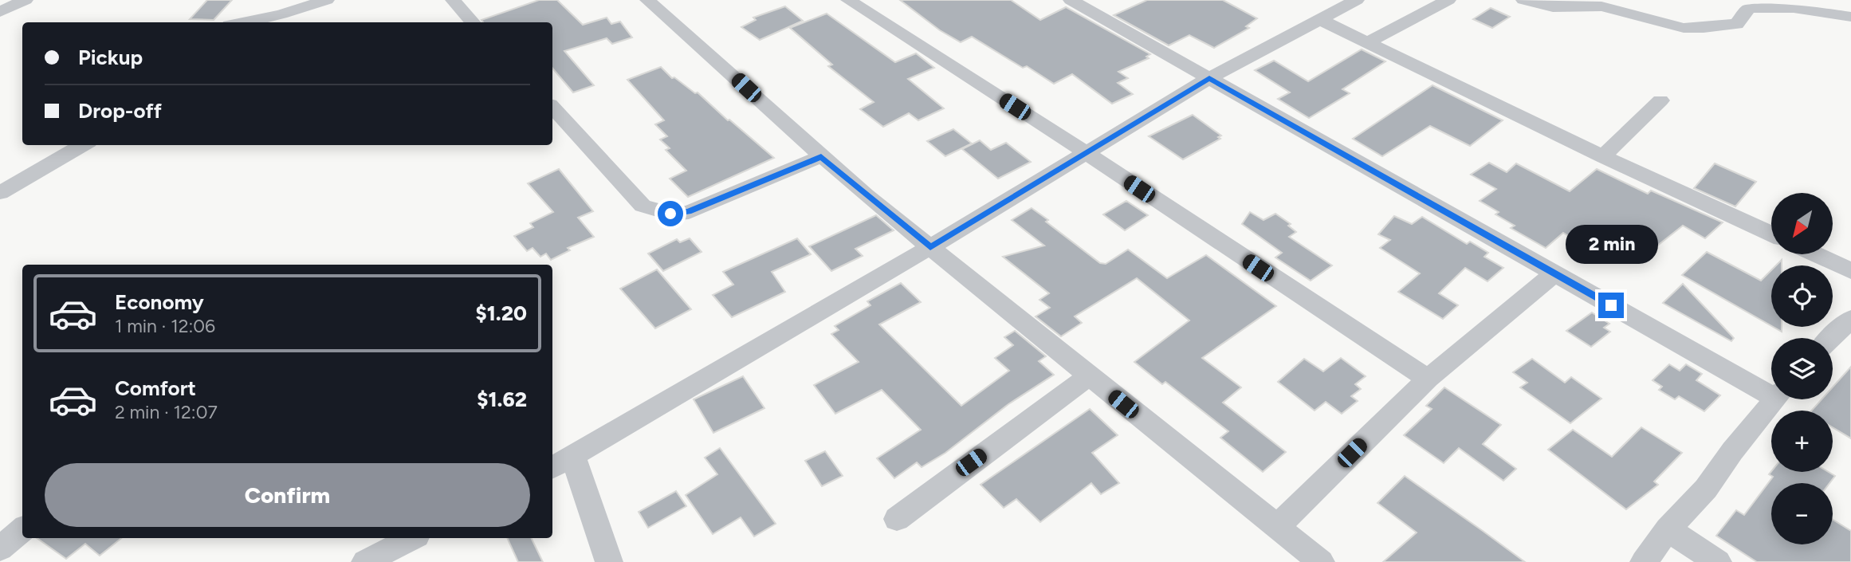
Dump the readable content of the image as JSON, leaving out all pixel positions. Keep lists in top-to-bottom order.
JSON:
{
  "north": "bottom left",
  "page": {
    "banner": ["Pickup", "Drop-off"],
    "map_buttons": ["+", "−"],
    "bubble": "2 min",
    "list": [
      {
        "name": "Economy",
        "note": "1 min · 12:06",
        "value": "$1.20"
      },
      {
        "name": "Comfort",
        "note": "2 min · 12:07",
        "value": "$1.62"
      }
    ],
    "buttons": "Confirm"
  }
}
